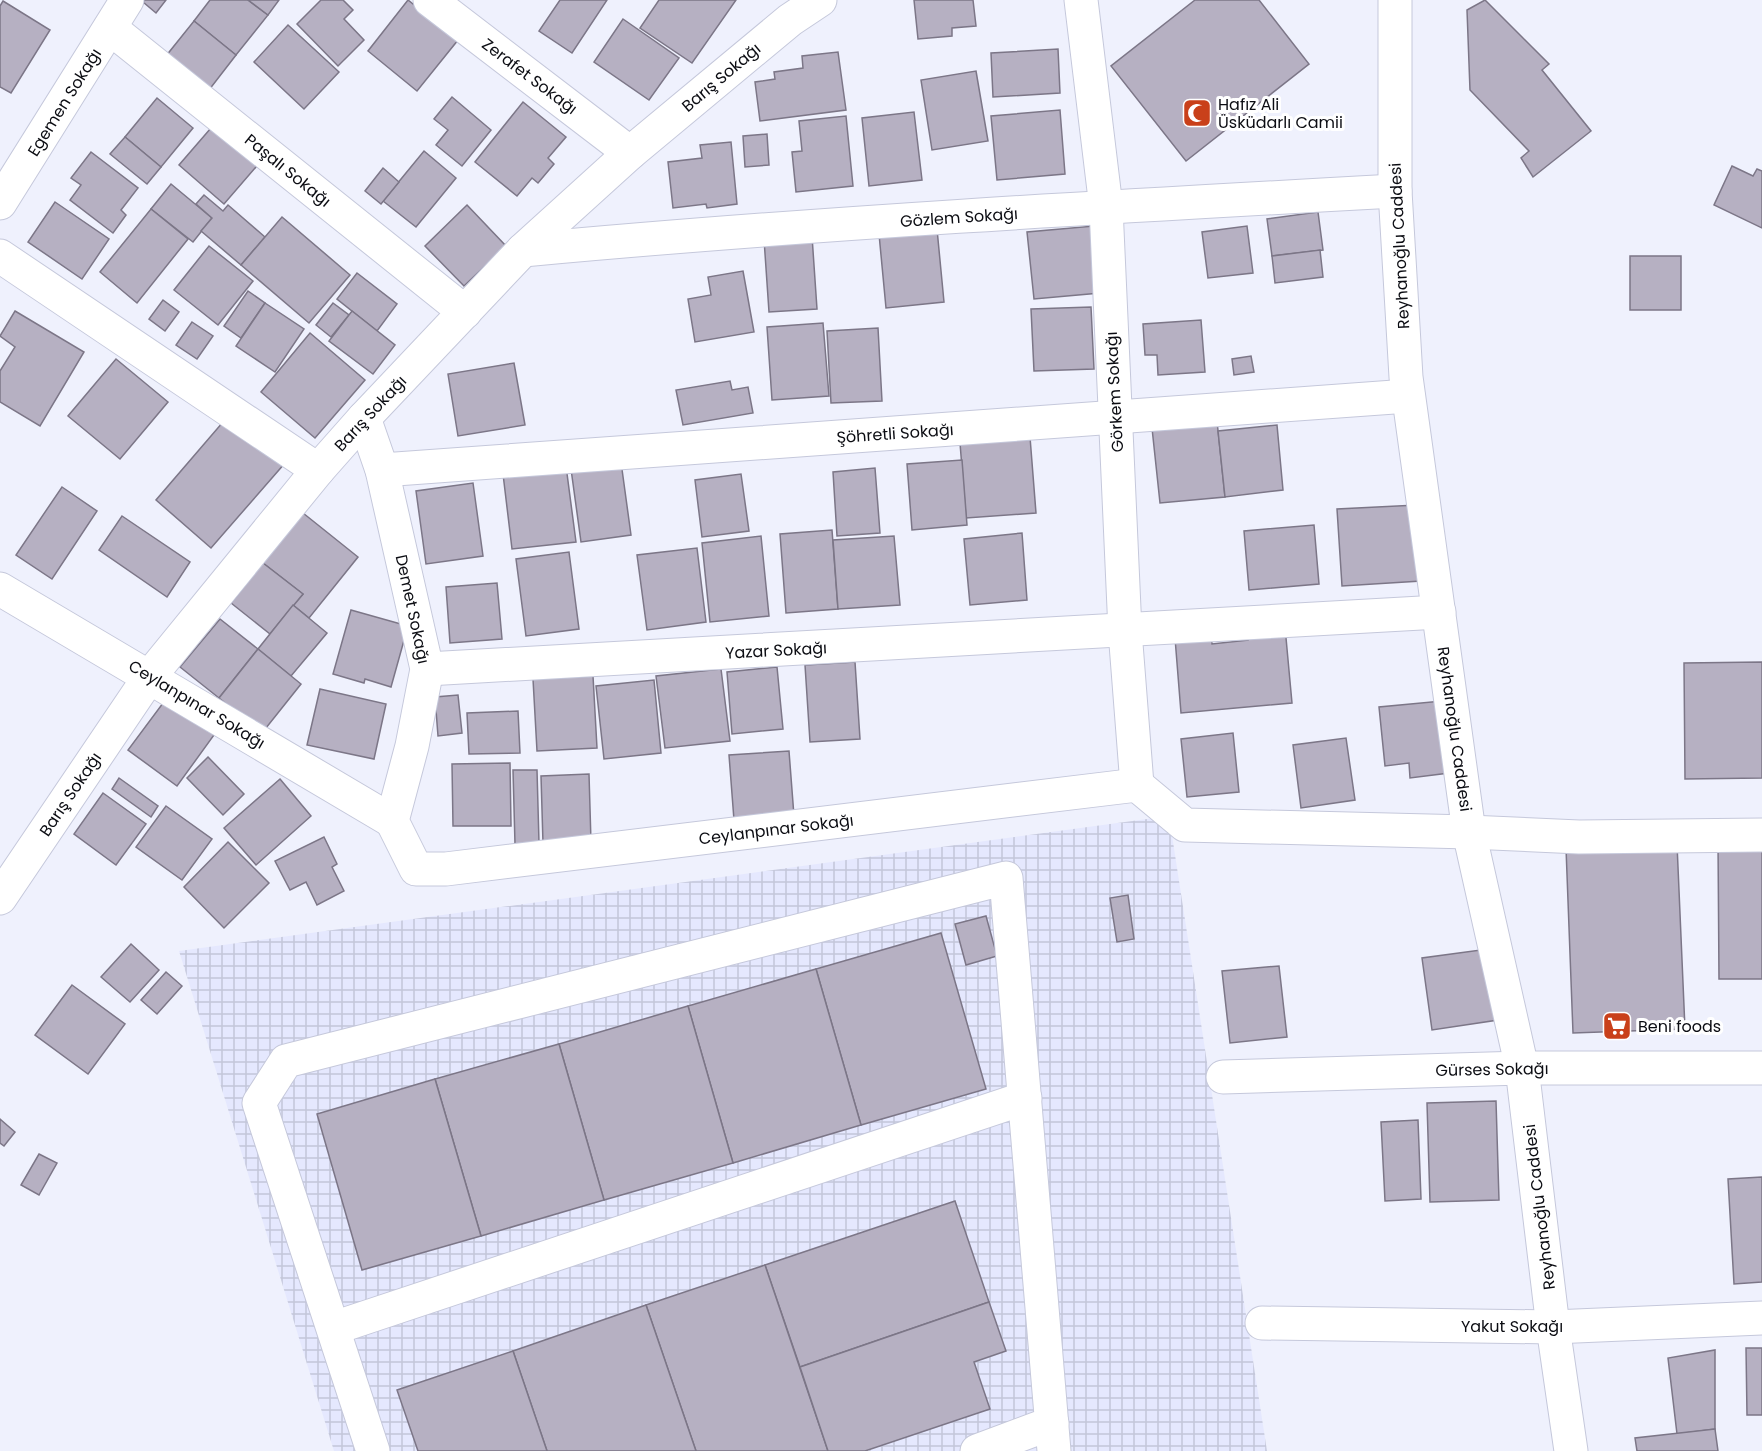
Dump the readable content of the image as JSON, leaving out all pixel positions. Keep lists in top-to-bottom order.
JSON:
{
  "streets": {
    "street": [
      "Zerafet Sokağı",
      "Barış Sokağı",
      "Egemen Sokağı",
      "Paşalı Sokağı",
      "Gözlem Sokağı",
      "Reyhanoğlu Caddesi",
      "Görkem Sokağı",
      "Şöhretli Sokağı",
      "Demet Sokağı",
      "Yazar Sokağı",
      "Ceylanpınar Sokağı",
      "Gürses Sokağı",
      "Yakut Sokağı"
    ]
  },
  "crossings": [
    ["Zerafet Sokağı", "Barış Sokağı"],
    ["Barış Sokağı", "Paşalı Sokağı"],
    ["Barış Sokağı", "Gözlem Sokağı"],
    ["Barış Sokağı", "Demet Sokağı"],
    ["Barış Sokağı", "Ceylanpınar Sokağı"],
    ["Egemen Sokağı", "Paşalı Sokağı"],
    ["Gözlem Sokağı", "Reyhanoğlu Caddesi"],
    ["Gözlem Sokağı", "Görkem Sokağı"],
    ["Reyhanoğlu Caddesi", "Şöhretli Sokağı"],
    ["Reyhanoğlu Caddesi", "Yazar Sokağı"],
    ["Reyhanoğlu Caddesi", "Gürses Sokağı"],
    ["Reyhanoğlu Caddesi", "Yakut Sokağı"],
    ["Görkem Sokağı", "Şöhretli Sokağı"],
    ["Görkem Sokağı", "Yazar Sokağı"],
    ["Görkem Sokağı", "Ceylanpınar Sokağı"],
    ["Şöhretli Sokağı", "Demet Sokağı"],
    ["Demet Sokağı", "Yazar Sokağı"],
    ["Demet Sokağı", "Ceylanpınar Sokağı"]
  ],
  "places": {
    "mosque": ["Hafız Ali Üsküdarlı Camii"],
    "supermarket": ["Beni foods"]
  }
}
